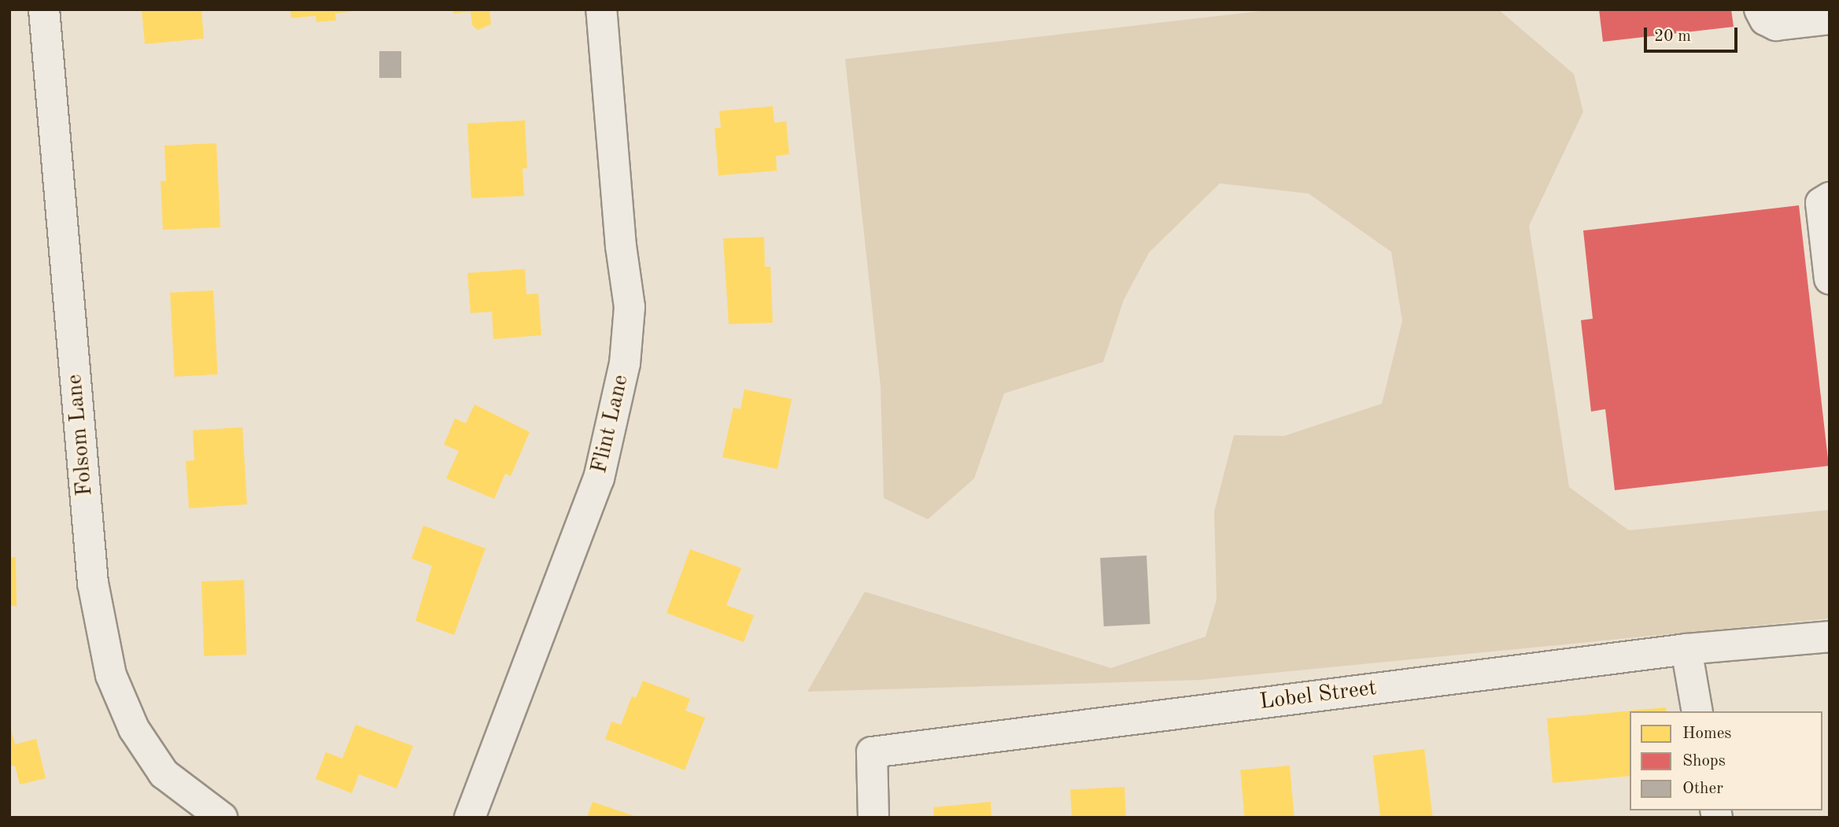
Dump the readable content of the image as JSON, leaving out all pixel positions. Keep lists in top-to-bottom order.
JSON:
{
  "streets": {
    "street": ["Flint Lane", "Folsom Lane", "Lobel Street"]
  },
  "legend": ["Homes", "Shops", "Other"],
  "scale_bar": "20 m"
}
